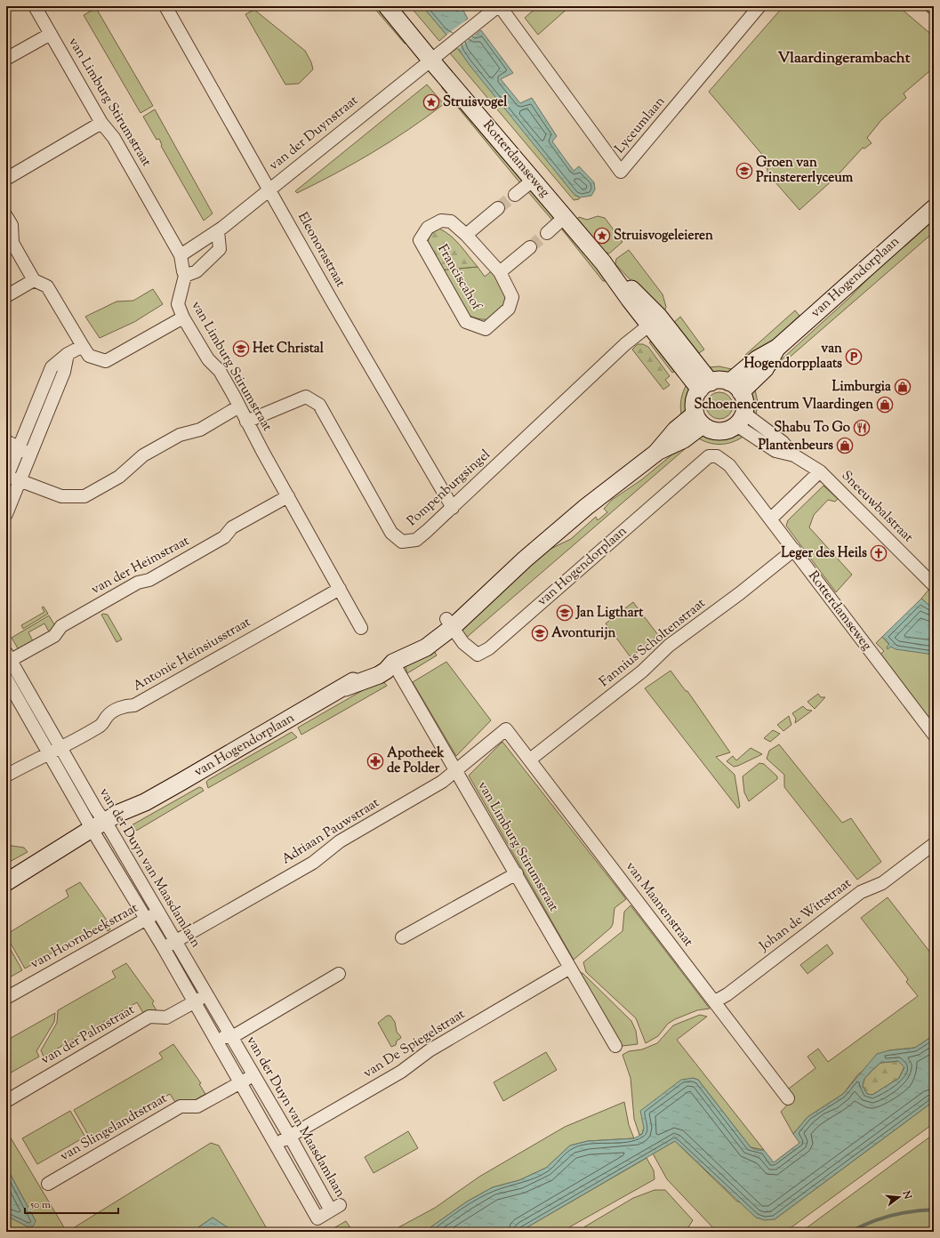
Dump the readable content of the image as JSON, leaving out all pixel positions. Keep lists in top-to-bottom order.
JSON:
{
  "streets": {
    "street": [
      "van Limburg Stirumstraat",
      "Lyceumlaan",
      "van der Duynstraat",
      "Rotterdamseweg",
      "Eleonorastraat",
      "Franciscahof",
      "van Hogendorplaan",
      "Pompenburgsingel",
      "Sneeuwbalstraat",
      "van der Heimstraat",
      "Fannius Scholtenstraat",
      "Antonie Heinsiusstraat",
      "Adriaan Pauwstraat",
      "van der Duyn van Maasdamlaan",
      "van Maanenstraat",
      "Johan de Wittstraat",
      "van Hoornbeekstraat",
      "van der Palmstraat",
      "van De Spiegelstraat",
      "van Slingelandtstraat"
    ]
  },
  "crossings": [
    ["van Limburg Stirumstraat", "van der Duynstraat"],
    ["van Limburg Stirumstraat", "van Hogendorplaan"],
    ["van Limburg Stirumstraat", "Pompenburgsingel"],
    ["van Limburg Stirumstraat", "van der Heimstraat"],
    ["van Limburg Stirumstraat", "Antonie Heinsiusstraat"],
    ["van Limburg Stirumstraat", "Adriaan Pauwstraat"],
    ["van Limburg Stirumstraat", "van De Spiegelstraat"],
    ["Lyceumlaan", "van der Duynstraat"],
    ["van der Duynstraat", "Rotterdamseweg"],
    ["van der Duynstraat", "Eleonorastraat"],
    ["Rotterdamseweg", "van Hogendorplaan"],
    ["Rotterdamseweg", "Pompenburgsingel"],
    ["Rotterdamseweg", "Sneeuwbalstraat"],
    ["Rotterdamseweg", "Fannius Scholtenstraat"],
    ["Eleonorastraat", "Pompenburgsingel"],
    ["van Hogendorplaan", "Sneeuwbalstraat"],
    ["van Hogendorplaan", "van der Duyn van Maasdamlaan"],
    ["van der Heimstraat", "van der Duyn van Maasdamlaan"],
    ["Fannius Scholtenstraat", "van Maanenstraat"],
    ["Antonie Heinsiusstraat", "van der Duyn van Maasdamlaan"],
    ["Adriaan Pauwstraat", "van der Duyn van Maasdamlaan"],
    ["Adriaan Pauwstraat", "van Maanenstraat"],
    ["van der Duyn van Maasdamlaan", "van Hoornbeekstraat"],
    ["van der Duyn van Maasdamlaan", "van der Palmstraat"],
    ["van der Duyn van Maasdamlaan", "van De Spiegelstraat"],
    ["van der Duyn van Maasdamlaan", "van Slingelandtstraat"],
    ["van Maanenstraat", "Johan de Wittstraat"]
  ],
  "districts": ["Vlaardingerambacht"],
  "places": {
    "place": ["Struisvogel", "Struisvogeleieren"],
    "school or university": [
      "Groen van Prinstererlyceum",
      "Het Christal",
      "Jan Ligthart",
      "Avonturijn"
    ],
    "parking": ["van Hogendorpplaats"],
    "shop": ["Limburgia", "Schoenencentrum Vlaardingen", "Plantenbeurs"],
    "restaurant": ["Shabu To Go"],
    "church": ["Leger des Heils"],
    "pharmacy": ["Apotheek de Polder"]
  },
  "scale_bar": "50 m",
  "north": "right"
}
